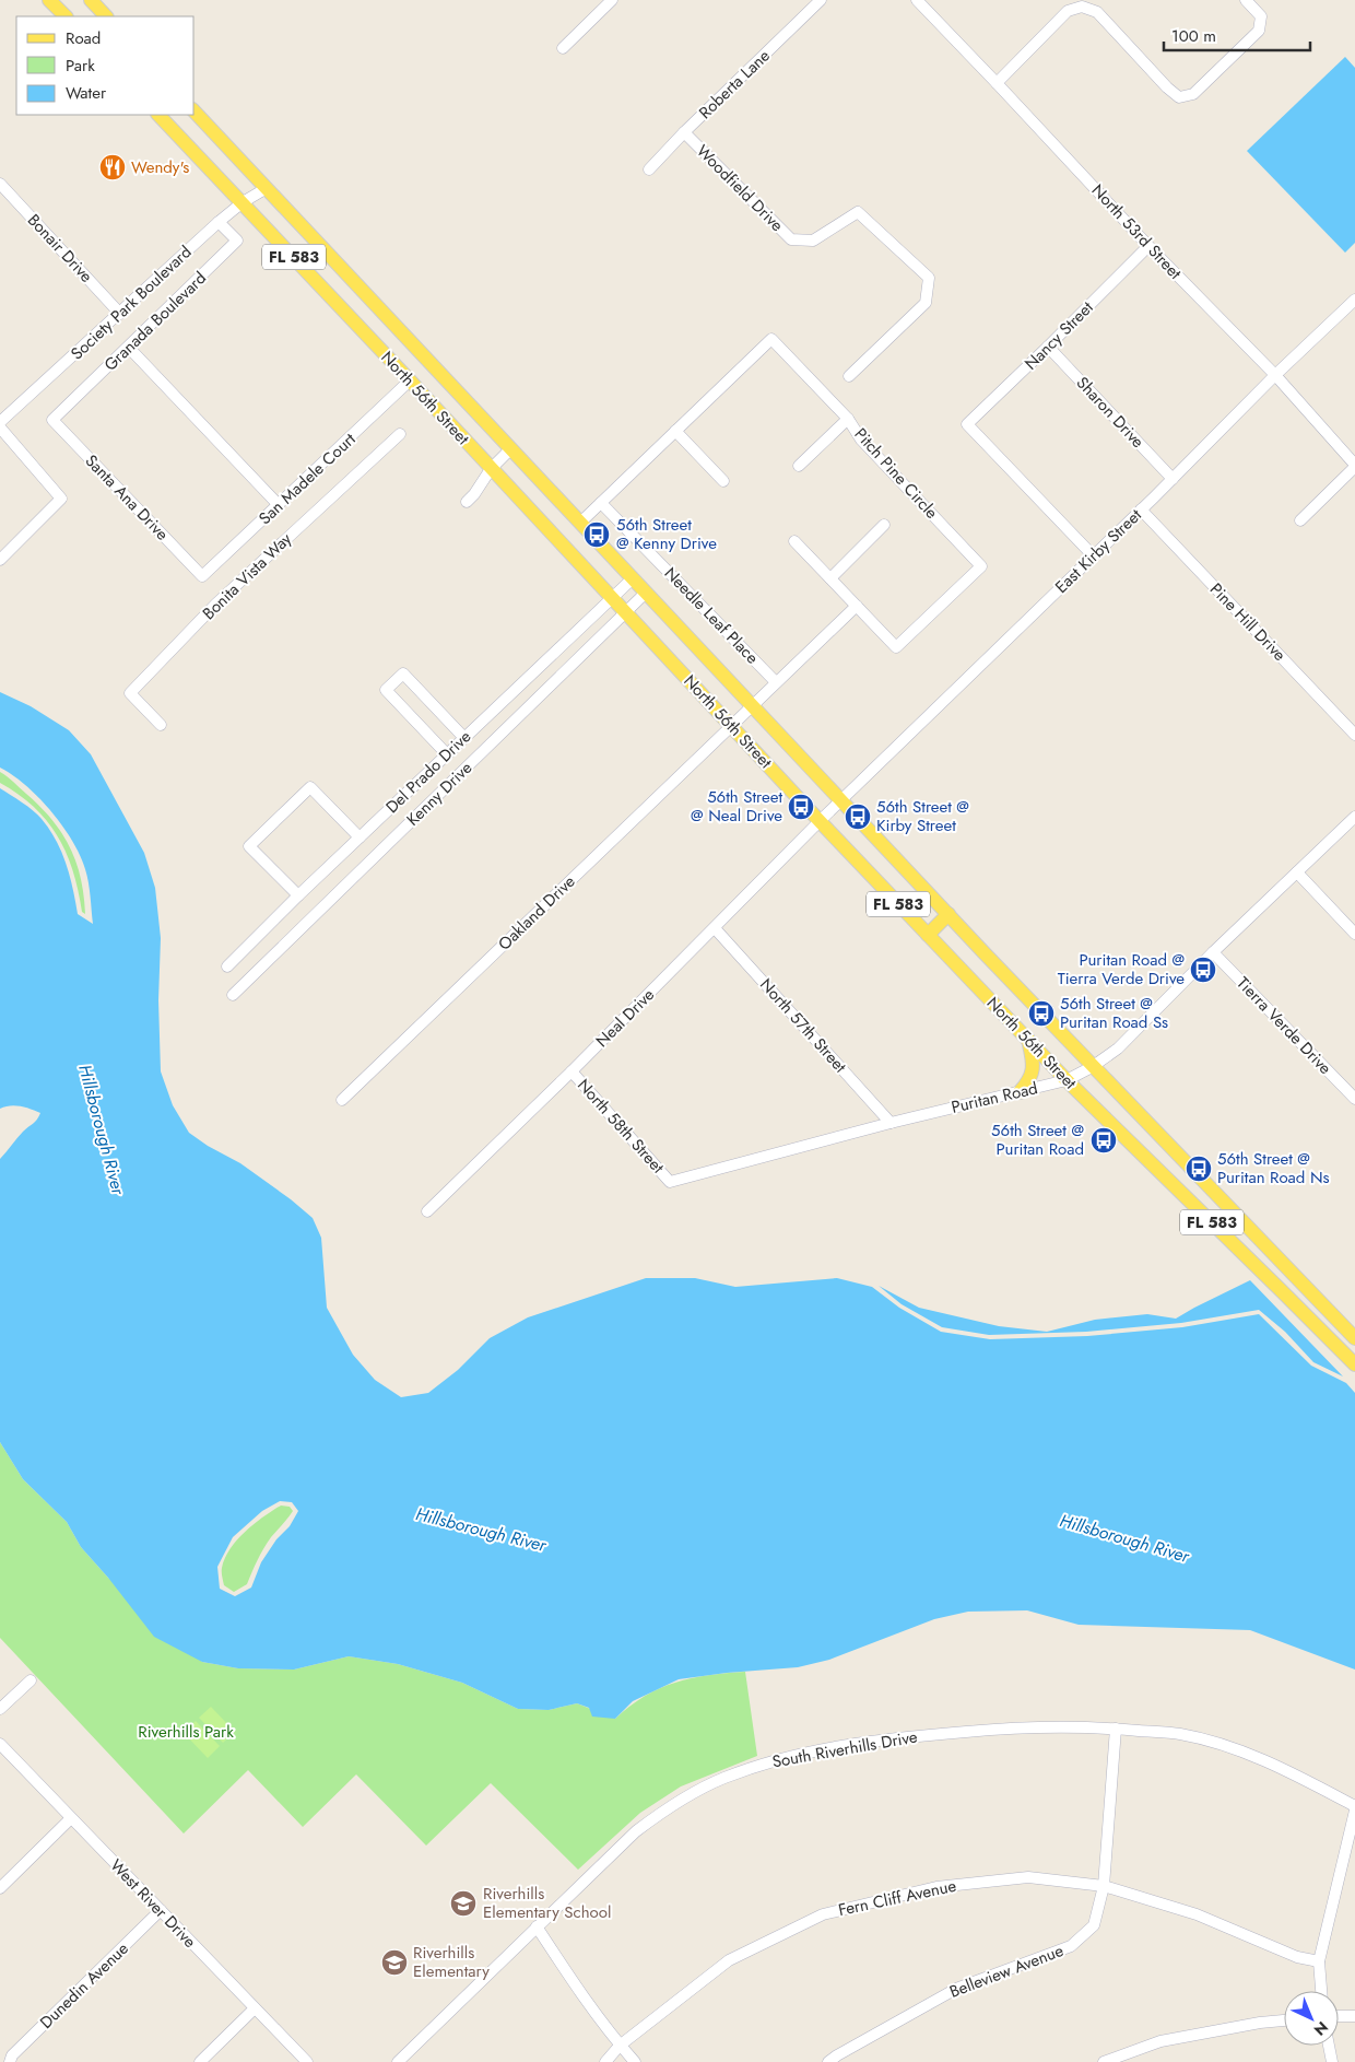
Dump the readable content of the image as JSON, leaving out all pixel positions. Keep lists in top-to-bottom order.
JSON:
{
  "streets": {
    "main road": ["FL 583", "North 56th Street"],
    "street": [
      "Roberta Lane",
      "Woodfield Drive",
      "North 53rd Street",
      "Bonair Drive",
      "Society Park Boulevard",
      "Granada Boulevard",
      "Nancy Street",
      "Sharon Drive",
      "Pitch Pine Circle",
      "San Madele Court",
      "Santa Ana Drive",
      "East Kirby Street",
      "Bonita Vista Way",
      "Needle Leaf Place",
      "Pine Hill Drive",
      "Del Prado Drive",
      "Kenny Drive",
      "Oakland Drive",
      "Neal Drive",
      "North 57th Street",
      "Tierra Verde Drive",
      "Puritan Road",
      "North 58th Street",
      "South Riverhills Drive",
      "Fern Cliff Avenue",
      "West River Drive",
      "Belleview Avenue",
      "Dunedin Avenue"
    ]
  },
  "crossings": [
    ["Roberta Lane", "Woodfield Drive"],
    ["North 53rd Street", "Nancy Street"],
    ["North 53rd Street", "East Kirby Street"],
    ["Bonair Drive", "Society Park Boulevard"],
    ["Society Park Boulevard", "Granada Boulevard"],
    ["Society Park Boulevard", "North 56th Street"],
    ["Granada Boulevard", "Santa Ana Drive"],
    ["Nancy Street", "Sharon Drive"],
    ["Nancy Street", "East Kirby Street"],
    ["North 56th Street", "Pitch Pine Circle"],
    ["North 56th Street", "San Madele Court"],
    ["North 56th Street", "East Kirby Street"],
    ["North 56th Street", "Del Prado Drive"],
    ["North 56th Street", "Kenny Drive"],
    ["North 56th Street", "Oakland Drive"],
    ["North 56th Street", "Neal Drive"],
    ["North 56th Street", "Puritan Road"],
    ["Sharon Drive", "East Kirby Street"],
    ["Pitch Pine Circle", "Needle Leaf Place"],
    ["San Madele Court", "Santa Ana Drive"],
    ["East Kirby Street", "Pine Hill Drive"],
    ["East Kirby Street", "Neal Drive"],
    ["Neal Drive", "North 57th Street"],
    ["Neal Drive", "North 58th Street"],
    ["North 57th Street", "Puritan Road"],
    ["Tierra Verde Drive", "Puritan Road"],
    ["Puritan Road", "North 58th Street"],
    ["South Riverhills Drive", "Belleview Avenue"],
    ["Fern Cliff Avenue", "Belleview Avenue"],
    ["West River Drive", "Dunedin Avenue"]
  ],
  "water": ["Hillsborough River"],
  "parks": ["Riverhills Park"],
  "places": {
    "restaurant": ["Wendy's"],
    "bus stop": [
      "56th Street @ Kenny Drive",
      "56th Street @ Neal Drive",
      "56th Street @ Kirby Street",
      "Puritan Road @ Tierra Verde Drive",
      "56th Street @ Puritan Road Ss",
      "56th Street @ Puritan Road",
      "56th Street @ Puritan Road Ns"
    ],
    "school or university": ["Riverhills Elementary School", "Riverhills Elementary"]
  },
  "legend": ["Road", "Park", "Water"],
  "scale_bar": "100 m",
  "north": "bottom right"
}
